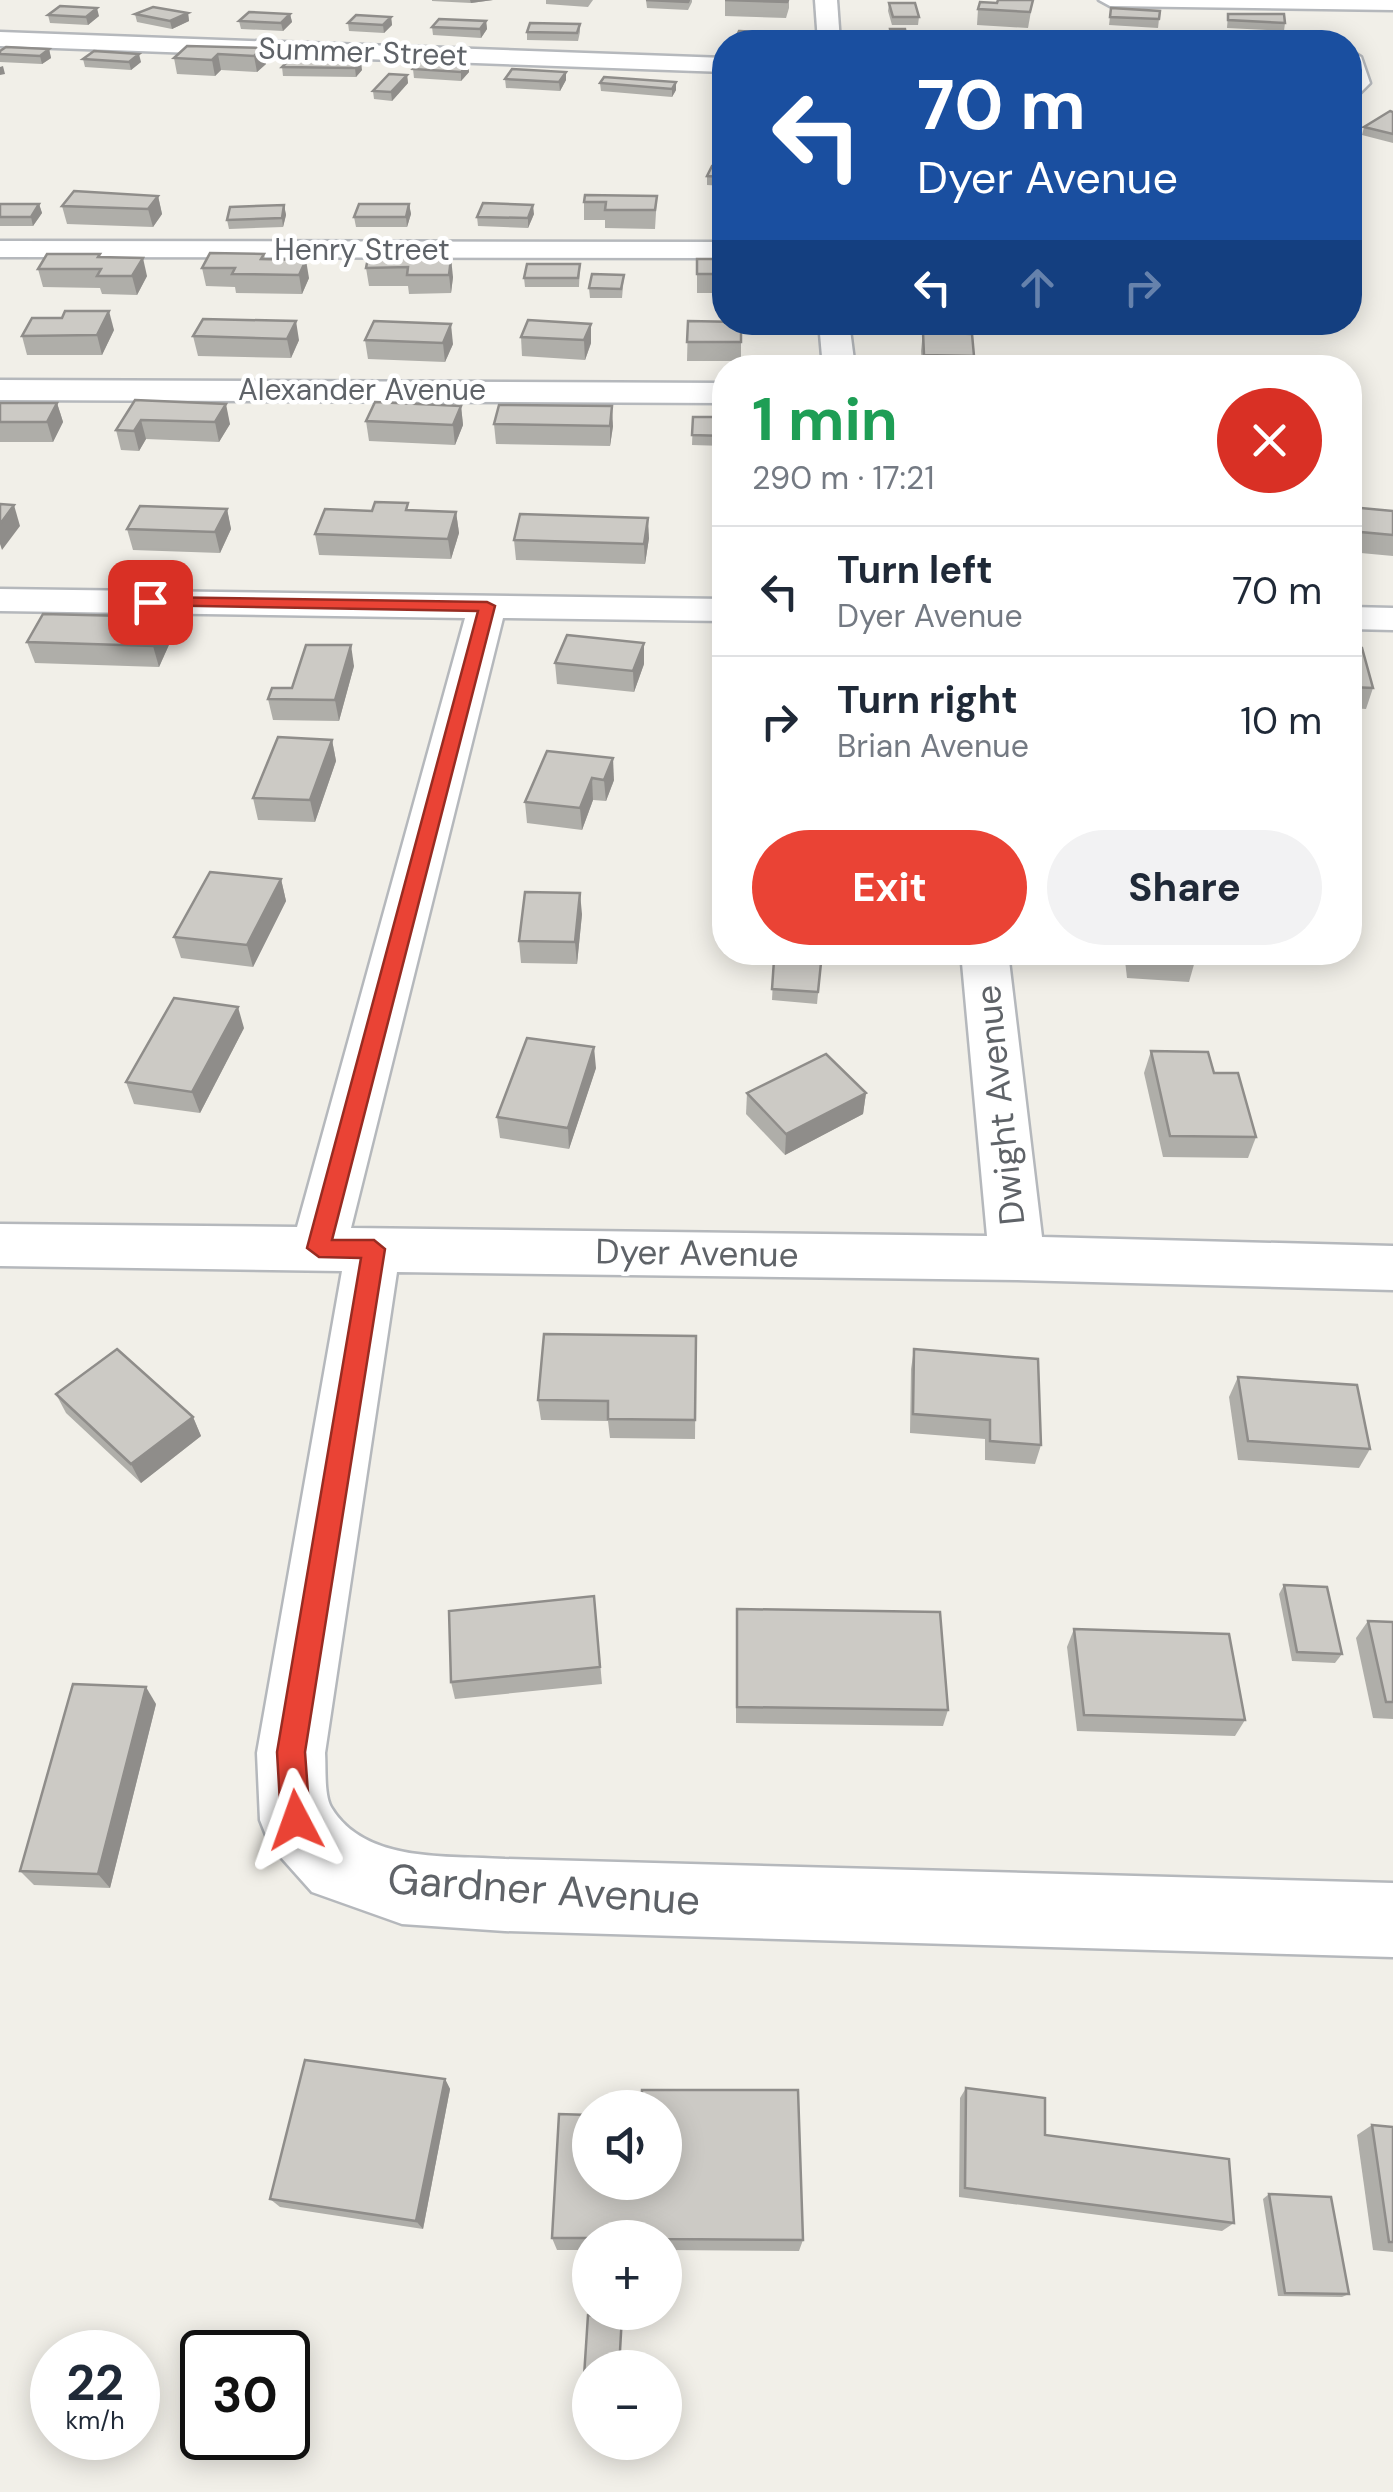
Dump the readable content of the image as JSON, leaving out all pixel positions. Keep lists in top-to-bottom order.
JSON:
{
  "streets": {
    "street": [
      "Summer Street",
      "Henry Street",
      "Alexander Avenue",
      "Dwight Avenue",
      "Dyer Avenue",
      "Gardner Avenue"
    ]
  },
  "crossings": [
    ["Dwight Avenue", "Dyer Avenue"],
    ["Dyer Avenue", "Gardner Avenue"]
  ],
  "page": {
    "turn": ["70 m", "Dyer Avenue"],
    "heading": ["1 min", "290 m · 17:21"],
    "list": [
      {
        "name": "Turn left",
        "note": "Dyer Avenue",
        "value": "70 m"
      },
      {
        "name": "Turn right",
        "note": "Brian Avenue",
        "value": "10 m"
      }
    ],
    "buttons": ["Exit", "Share"],
    "map_buttons": ["+", "−"],
    "speed": "22 km/h",
    "limit": "30"
  }
}
